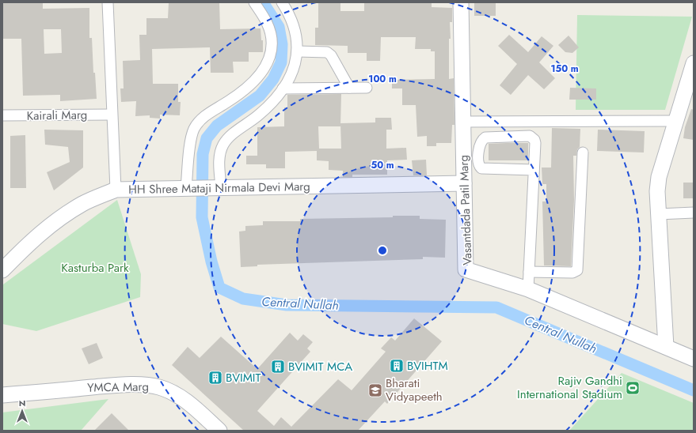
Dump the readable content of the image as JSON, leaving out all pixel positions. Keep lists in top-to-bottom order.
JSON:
{
  "streets": {
    "street": [
      "Kairali Marg",
      "HH Shree Mataji Nirmala Devi Marg",
      "Vasantdada Patil Marg",
      "YMCA Marg"
    ]
  },
  "crossings": [
    ["HH Shree Mataji Nirmala Devi Marg", "Vasantdada Patil Marg"]
  ],
  "water": ["Central Nullah"],
  "parks": ["Kasturba Park"],
  "places": {
    "building": ["BVIHTM", "BVIMIT MCA", "BVIMIT"],
    "sports": ["Rajiv Gandhi International Stadium"],
    "school or university": ["Bharati Vidyapeeth"]
  },
  "north": "top",
  "rings": ["150 m", "100 m", "50 m"]
}
